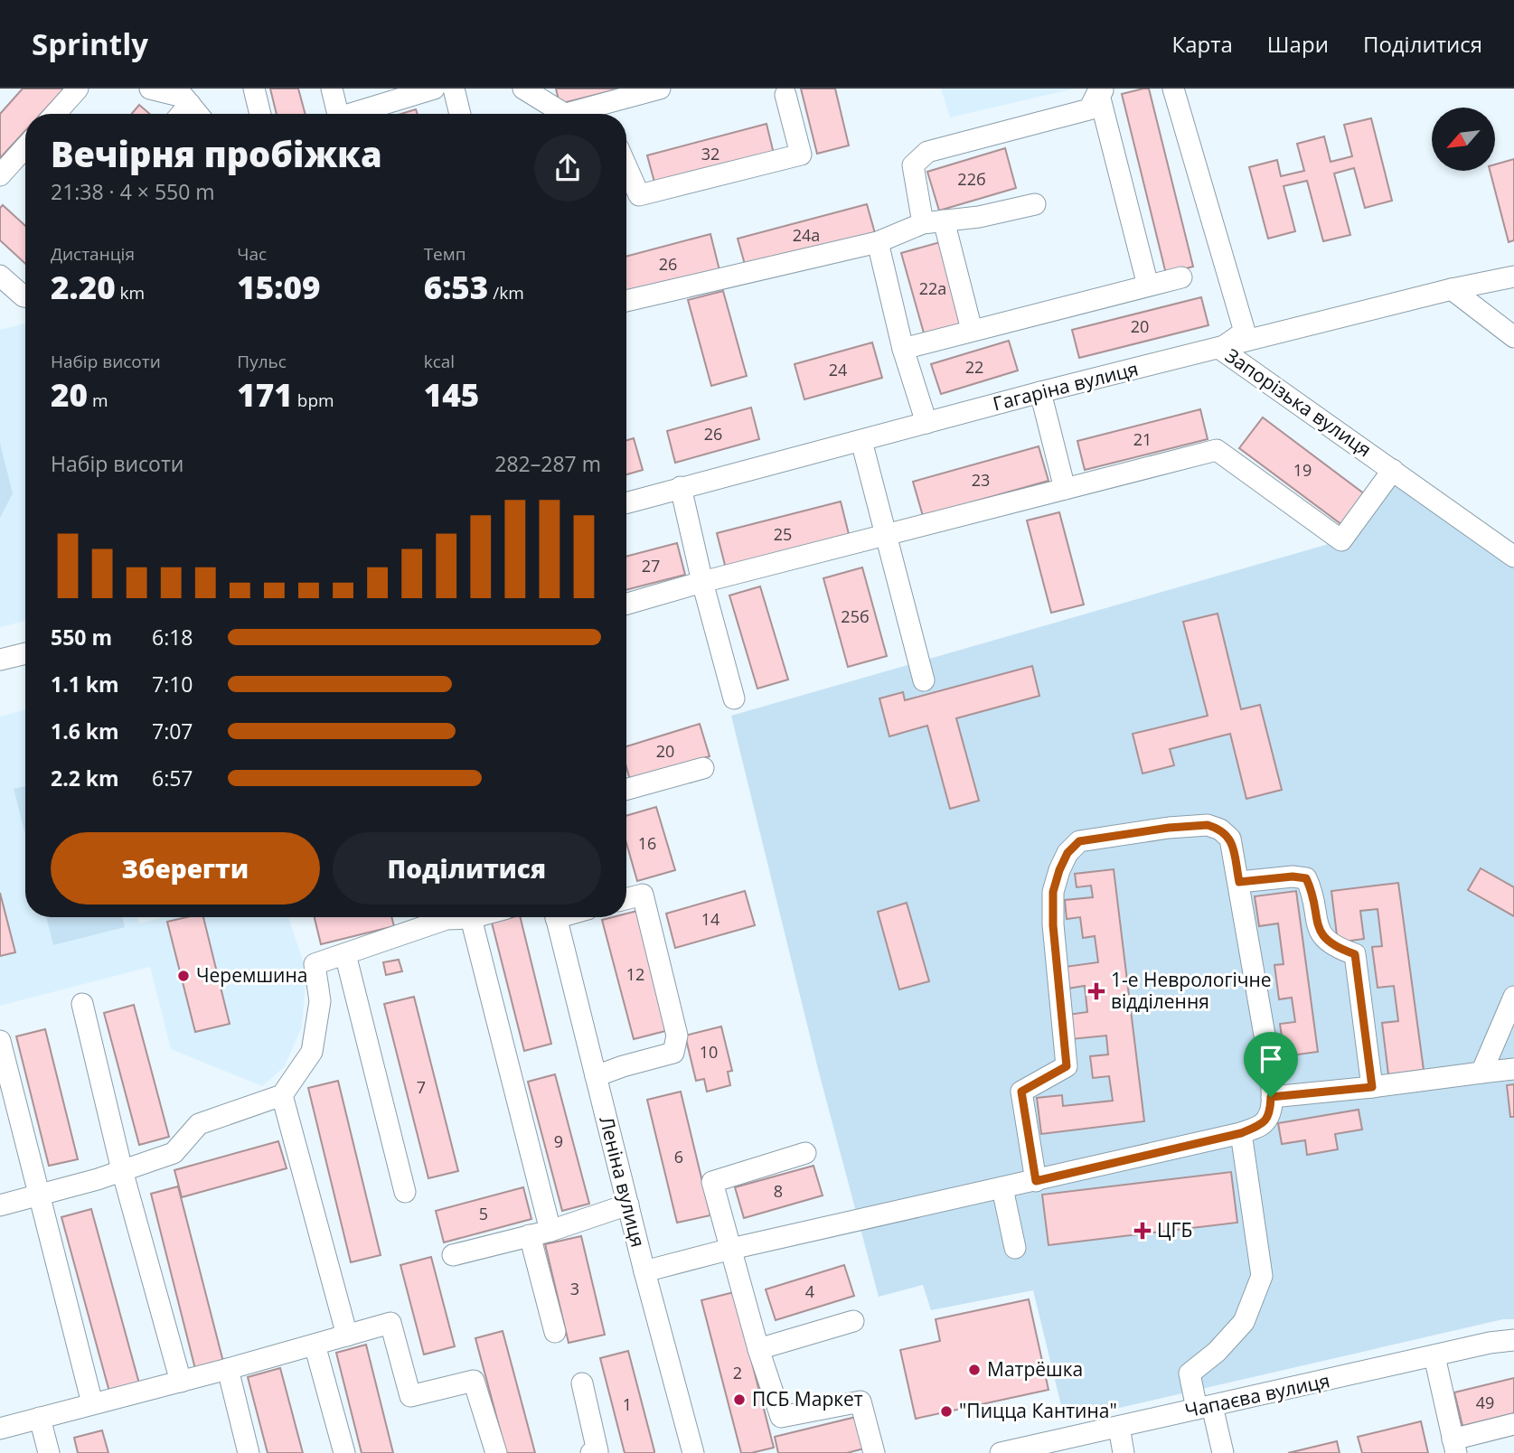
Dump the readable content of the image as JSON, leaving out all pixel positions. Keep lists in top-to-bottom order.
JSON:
{
  "streets": {
    "street": [
      "Гагаріна вулиця",
      "Запорізька вулиця",
      "Леніна вулиця",
      "Чапаєва вулиця"
    ]
  },
  "crossings": [
    ["Гагаріна вулиця", "Запорізька вулиця"]
  ],
  "places": {
    "other": [
      "Черемшина",
      "Матрёшка",
      "ПСБ Маркет",
      "\"Пицца Кантина\""
    ],
    "health": ["1-е Неврологічне відділення", "ЦГБ"]
  },
  "house_numbers": [
    "32",
    "22б",
    "24а",
    "26",
    "22а",
    "20",
    "22",
    "24",
    "26",
    "21",
    "19",
    "23",
    "25",
    "27",
    "25б",
    "20",
    "16",
    "14",
    "12",
    "10",
    "7",
    "9",
    "6",
    "8",
    "5",
    "3",
    "4",
    "2",
    "49",
    "1"
  ],
  "north": "bottom left",
  "page": {
    "header": "Sprintly",
    "nav": ["Карта", "Шари", "Поділитися"],
    "heading": ["Вечірня пробіжка", "21:38 · 4 × 550 m"],
    "stats": [
      ["Дистанція", "2.20 km"],
      ["Час", "15:09"],
      ["Темп", "6:53 /km"],
      ["Набір висоти", "20 m"],
      ["Пульс", "171 bpm"],
      ["kcal", "145"]
    ],
    "chart": ["Набір висоти", "282–287 m"],
    "list": [
      {
        "name": "550 m",
        "note": "6:18"
      },
      {
        "name": "1.1 km",
        "note": "7:10"
      },
      {
        "name": "1.6 km",
        "note": "7:07"
      },
      {
        "name": "2.2 km",
        "note": "6:57"
      }
    ],
    "buttons": ["Зберегти", "Поділитися"]
  }
}
